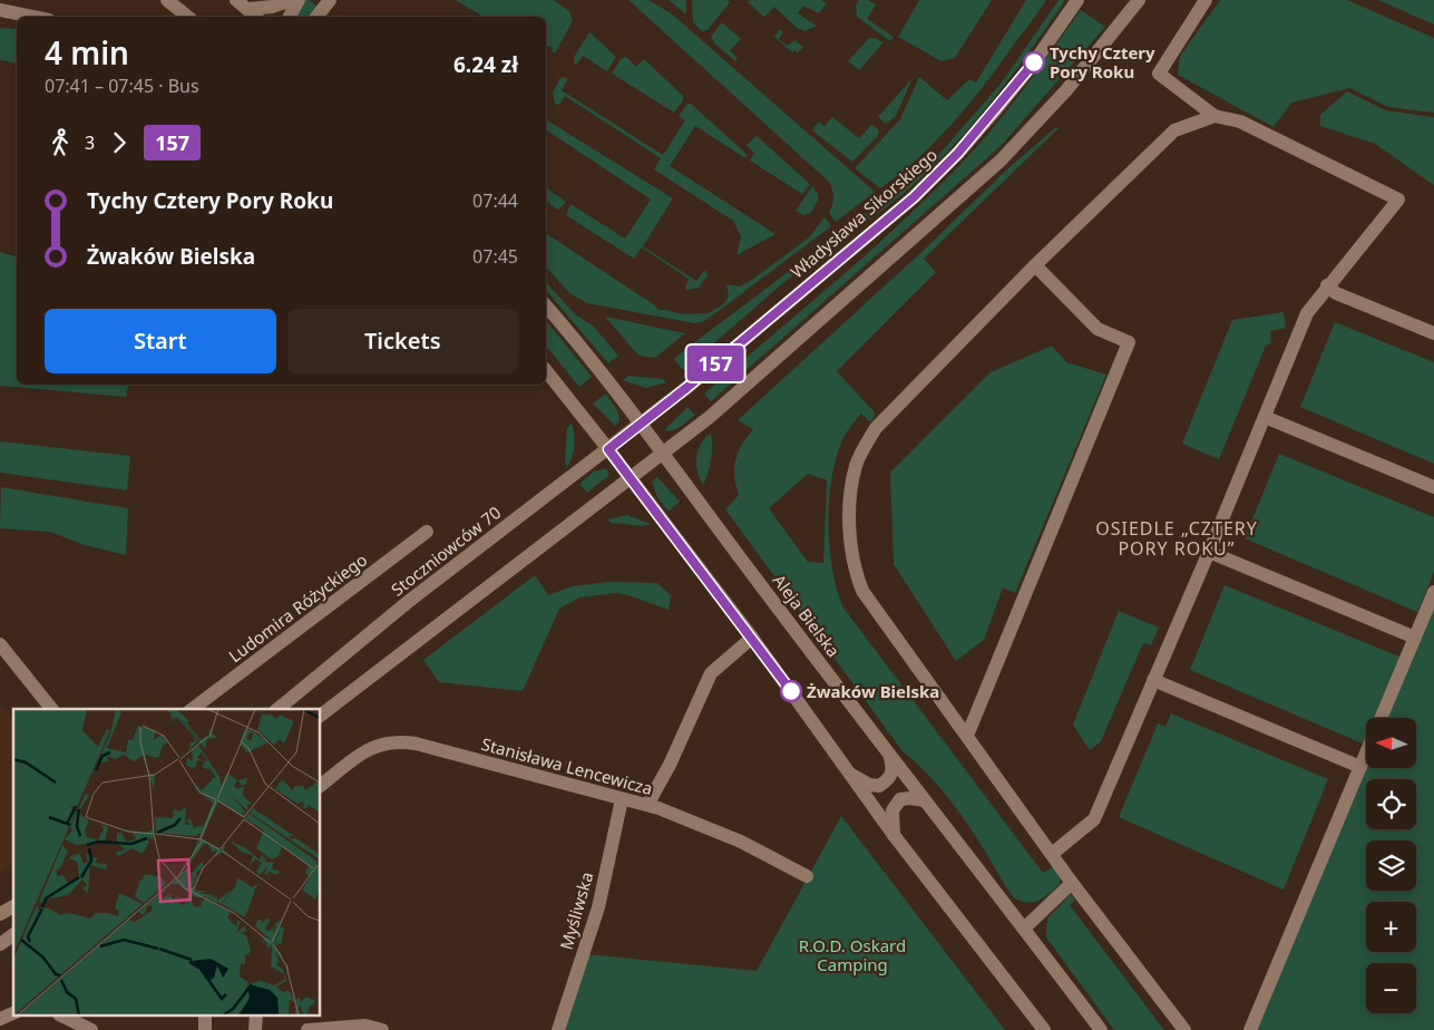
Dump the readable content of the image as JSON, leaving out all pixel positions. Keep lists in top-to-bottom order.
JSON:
{
  "streets": {
    "street": [
      "Władysława Sikorskiego",
      "Stoczniowców 70",
      "Ludomira Różyckiego",
      "Aleja Bielska",
      "Stanisława Lencewicza",
      "Myśliwska"
    ]
  },
  "crossings": [
    ["Władysława Sikorskiego", "Stoczniowców 70"],
    ["Władysława Sikorskiego", "Aleja Bielska"],
    ["Stoczniowców 70", "Aleja Bielska"],
    ["Stanisława Lencewicza", "Myśliwska"]
  ],
  "districts": ["OSIEDLE „CZTERY PORY ROKU”"],
  "parks": ["R.O.D. Oskard Camping"],
  "places": ["Tychy Cztery Pory Roku", "Żwaków Bielska"],
  "lines": ["bus line 157"],
  "north": "left",
  "page": {
    "on_map": "157",
    "heading": ["4 min", "07:41 – 07:45 · Bus", "6.24 zł"],
    "legs": ["3", "157"],
    "list": [
      {
        "name": "Tychy Cztery Pory Roku",
        "value": "07:44"
      },
      {
        "name": "Żwaków Bielska",
        "value": "07:45"
      }
    ],
    "buttons": ["Start", "Tickets"],
    "map_buttons": ["+", "−"]
  }
}
